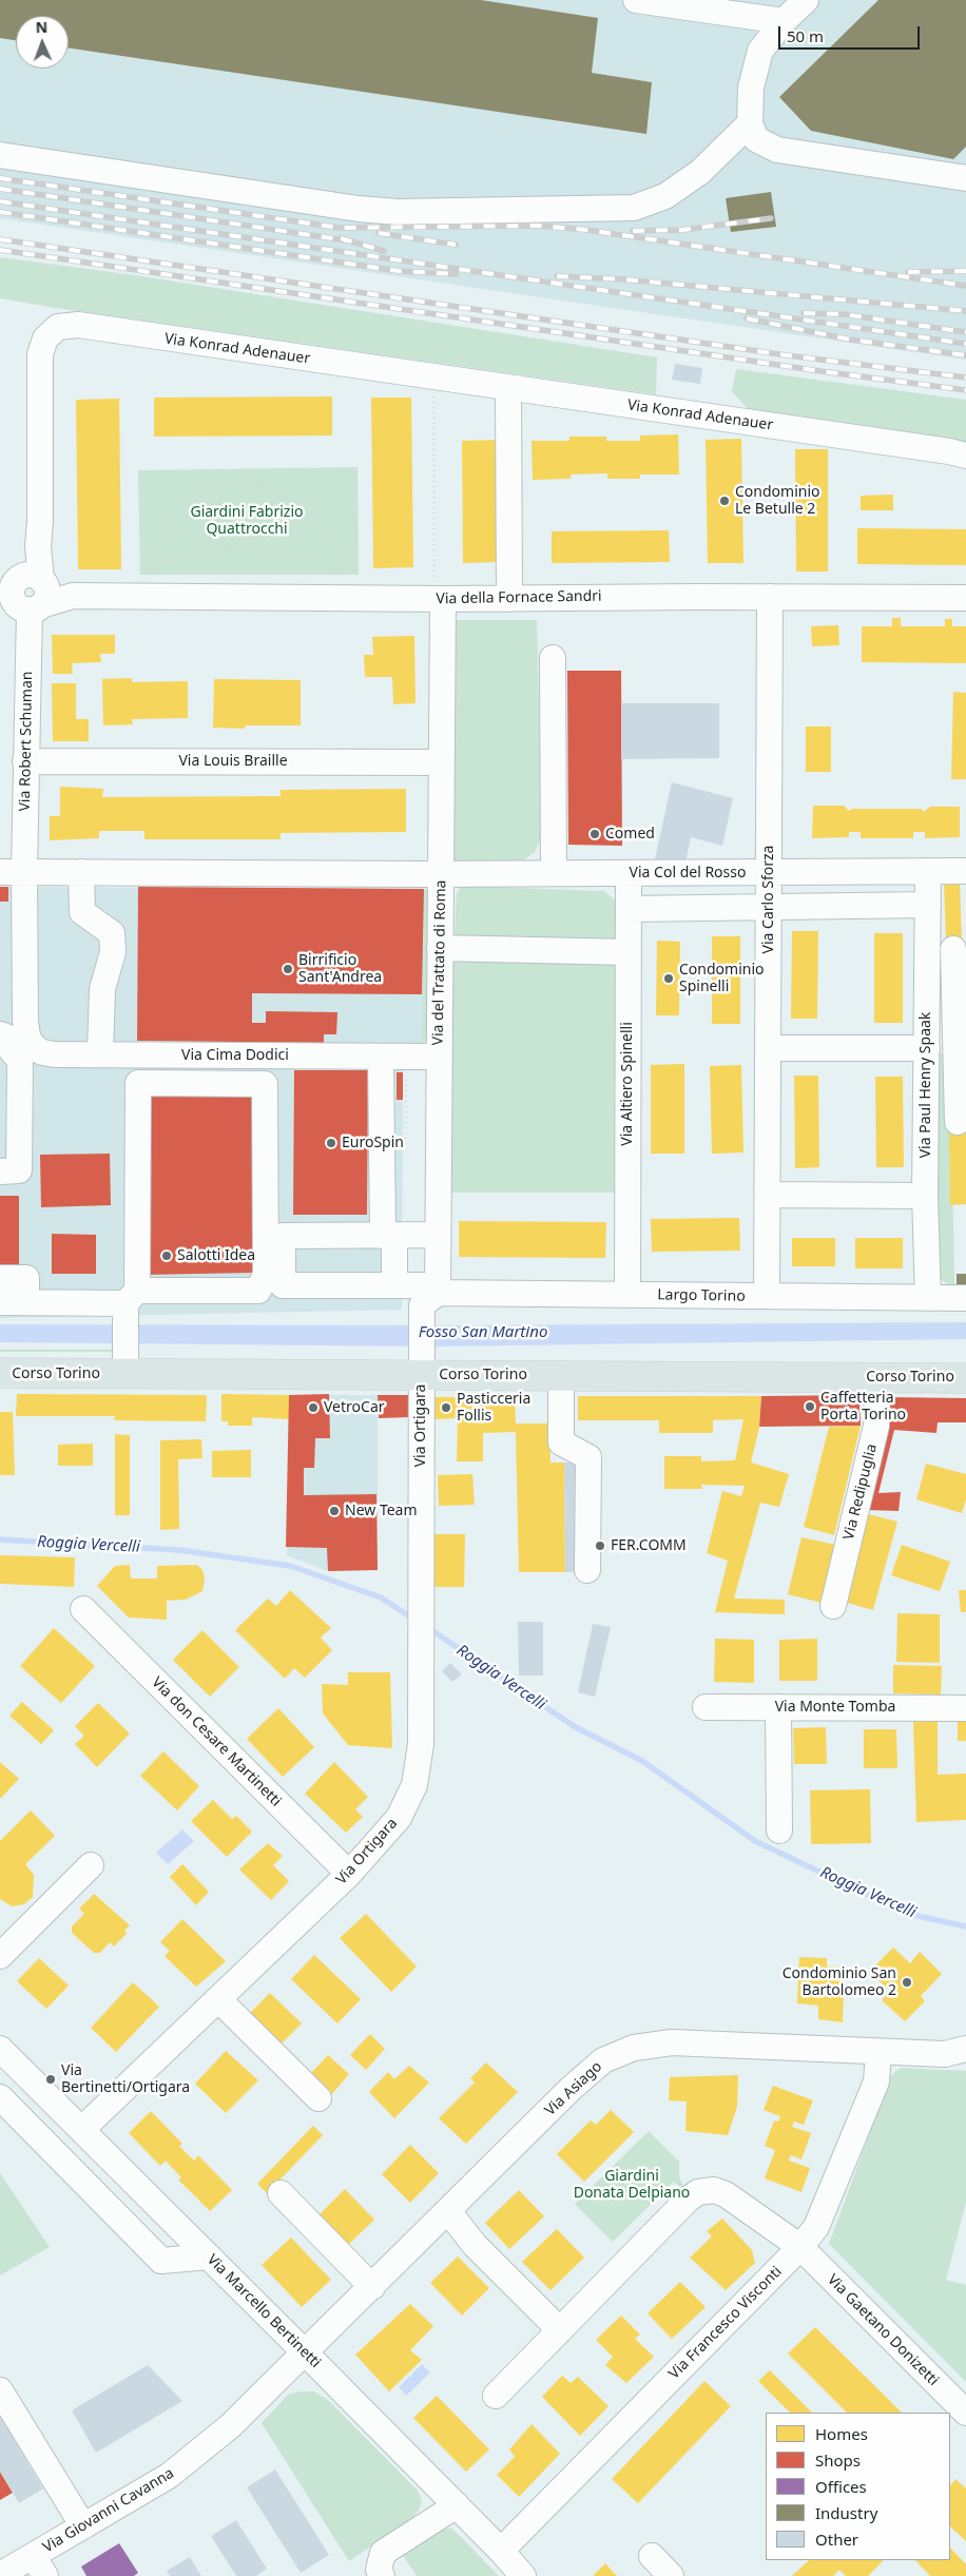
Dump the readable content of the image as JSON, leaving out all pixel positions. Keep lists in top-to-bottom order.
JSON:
{
  "streets": {
    "main road": ["Corso Torino"],
    "street": [
      "Via Konrad Adenauer",
      "Via della Fornace Sandri",
      "Via Robert Schuman",
      "Via Louis Braille",
      "Via Col del Rosso",
      "Via Carlo Sforza",
      "Via del Trattato di Roma",
      "Via Cima Dodici",
      "Via Altiero Spinelli",
      "Via Paul Henry Spaak",
      "Largo Torino",
      "Via Ortigara",
      "Via Redipuglia",
      "Via Monte Tomba",
      "Via don Cesare Martinetti",
      "Via Asiago",
      "Via Marcello Bertinetti",
      "Via Francesco Visconti",
      "Via Gaetano Donizetti",
      "Via Giovanni Cavanna"
    ]
  },
  "crossings": [
    ["Via Konrad Adenauer", "Via Robert Schuman"],
    ["Via della Fornace Sandri", "Via Robert Schuman"],
    ["Via della Fornace Sandri", "Via Carlo Sforza"],
    ["Via della Fornace Sandri", "Via del Trattato di Roma"],
    ["Via Robert Schuman", "Via Louis Braille"],
    ["Via Robert Schuman", "Via Col del Rosso"],
    ["Via Robert Schuman", "Via Cima Dodici"],
    ["Via Louis Braille", "Via del Trattato di Roma"],
    ["Via Col del Rosso", "Via Carlo Sforza"],
    ["Via Col del Rosso", "Via del Trattato di Roma"],
    ["Via Col del Rosso", "Via Altiero Spinelli"],
    ["Via Col del Rosso", "Via Paul Henry Spaak"],
    ["Via Carlo Sforza", "Largo Torino"],
    ["Via del Trattato di Roma", "Via Cima Dodici"],
    ["Via del Trattato di Roma", "Largo Torino"],
    ["Via del Trattato di Roma", "Via Ortigara"],
    ["Via Altiero Spinelli", "Largo Torino"],
    ["Via Paul Henry Spaak", "Largo Torino"],
    ["Largo Torino", "Via Ortigara"],
    ["Corso Torino", "Via Ortigara"],
    ["Corso Torino", "Via Redipuglia"],
    ["Via Ortigara", "Via don Cesare Martinetti"],
    ["Via Ortigara", "Via Marcello Bertinetti"],
    ["Via Asiago", "Via Marcello Bertinetti"],
    ["Via Asiago", "Via Francesco Visconti"],
    ["Via Asiago", "Via Giovanni Cavanna"],
    ["Via Marcello Bertinetti", "Via Francesco Visconti"],
    ["Via Marcello Bertinetti", "Via Giovanni Cavanna"],
    ["Via Francesco Visconti", "Via Gaetano Donizetti"]
  ],
  "water": ["Fosso San Martino", "Roggia Vercelli"],
  "parks": ["Giardini Fabrizio Quattrocchi", "Giardini Donata Delpiano"],
  "places": [
    "Condominio Le Betulle 2",
    "Comed",
    "Birrificio Sant'Andrea",
    "Condominio Spinelli",
    "EuroSpin",
    "Salotti Idea",
    "Caffetteria Porta Torino",
    "VetroCar",
    "Pasticceria Follis",
    "New Team",
    "FER.COMM",
    "Condominio San Bartolomeo 2",
    "Via Bertinetti/Ortigara"
  ],
  "legend": [
    "Homes",
    "Shops",
    "Offices",
    "Industry",
    "Other"
  ],
  "scale_bar": "50 m",
  "north": "top"
}
